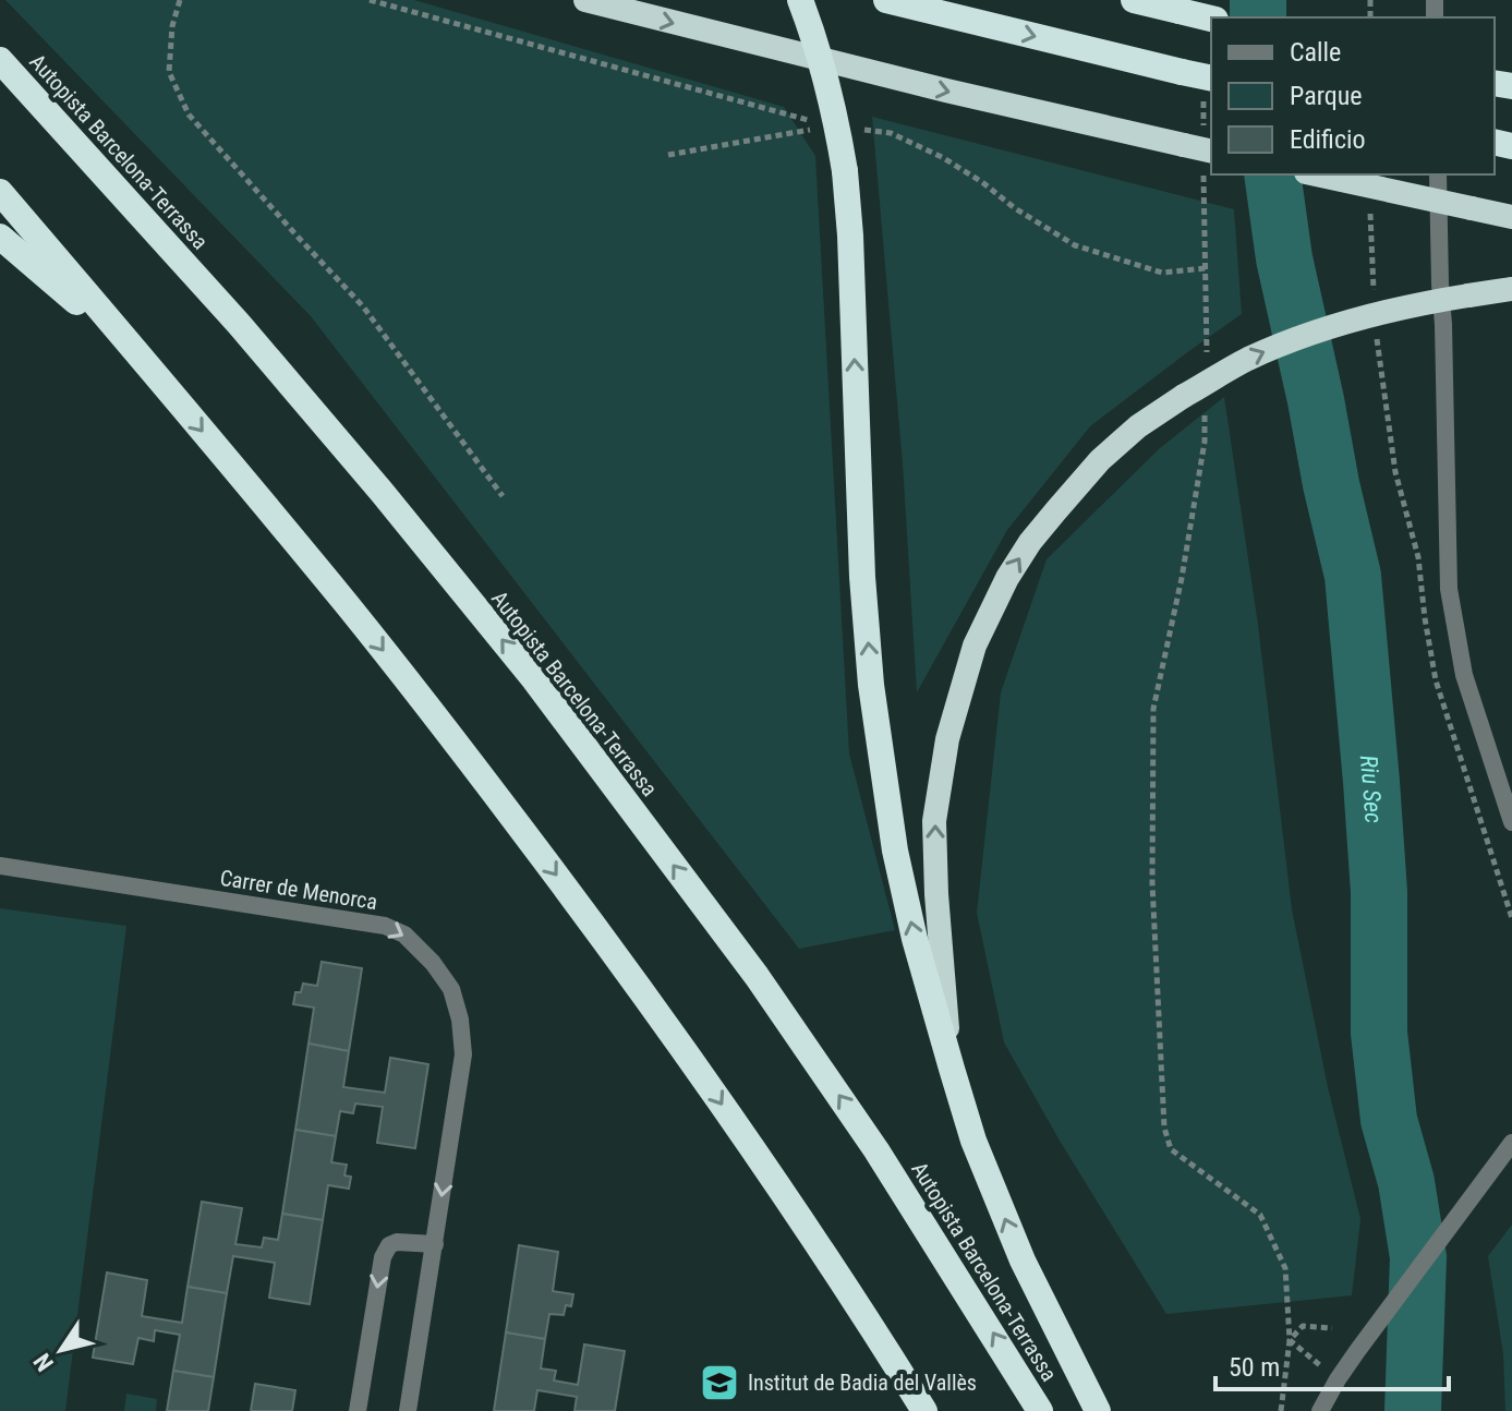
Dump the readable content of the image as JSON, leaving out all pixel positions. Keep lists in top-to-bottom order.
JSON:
{
  "streets": {
    "highway": ["Autopista Barcelona-Terrassa"],
    "street": ["Carrer de Menorca"]
  },
  "water": ["Riu Sec"],
  "places": {
    "school or university": ["Institut de Badia del Vallès"]
  },
  "legend": ["Calle", "Parque", "Edificio"],
  "scale_bar": "50 m",
  "north": "bottom left"
}
